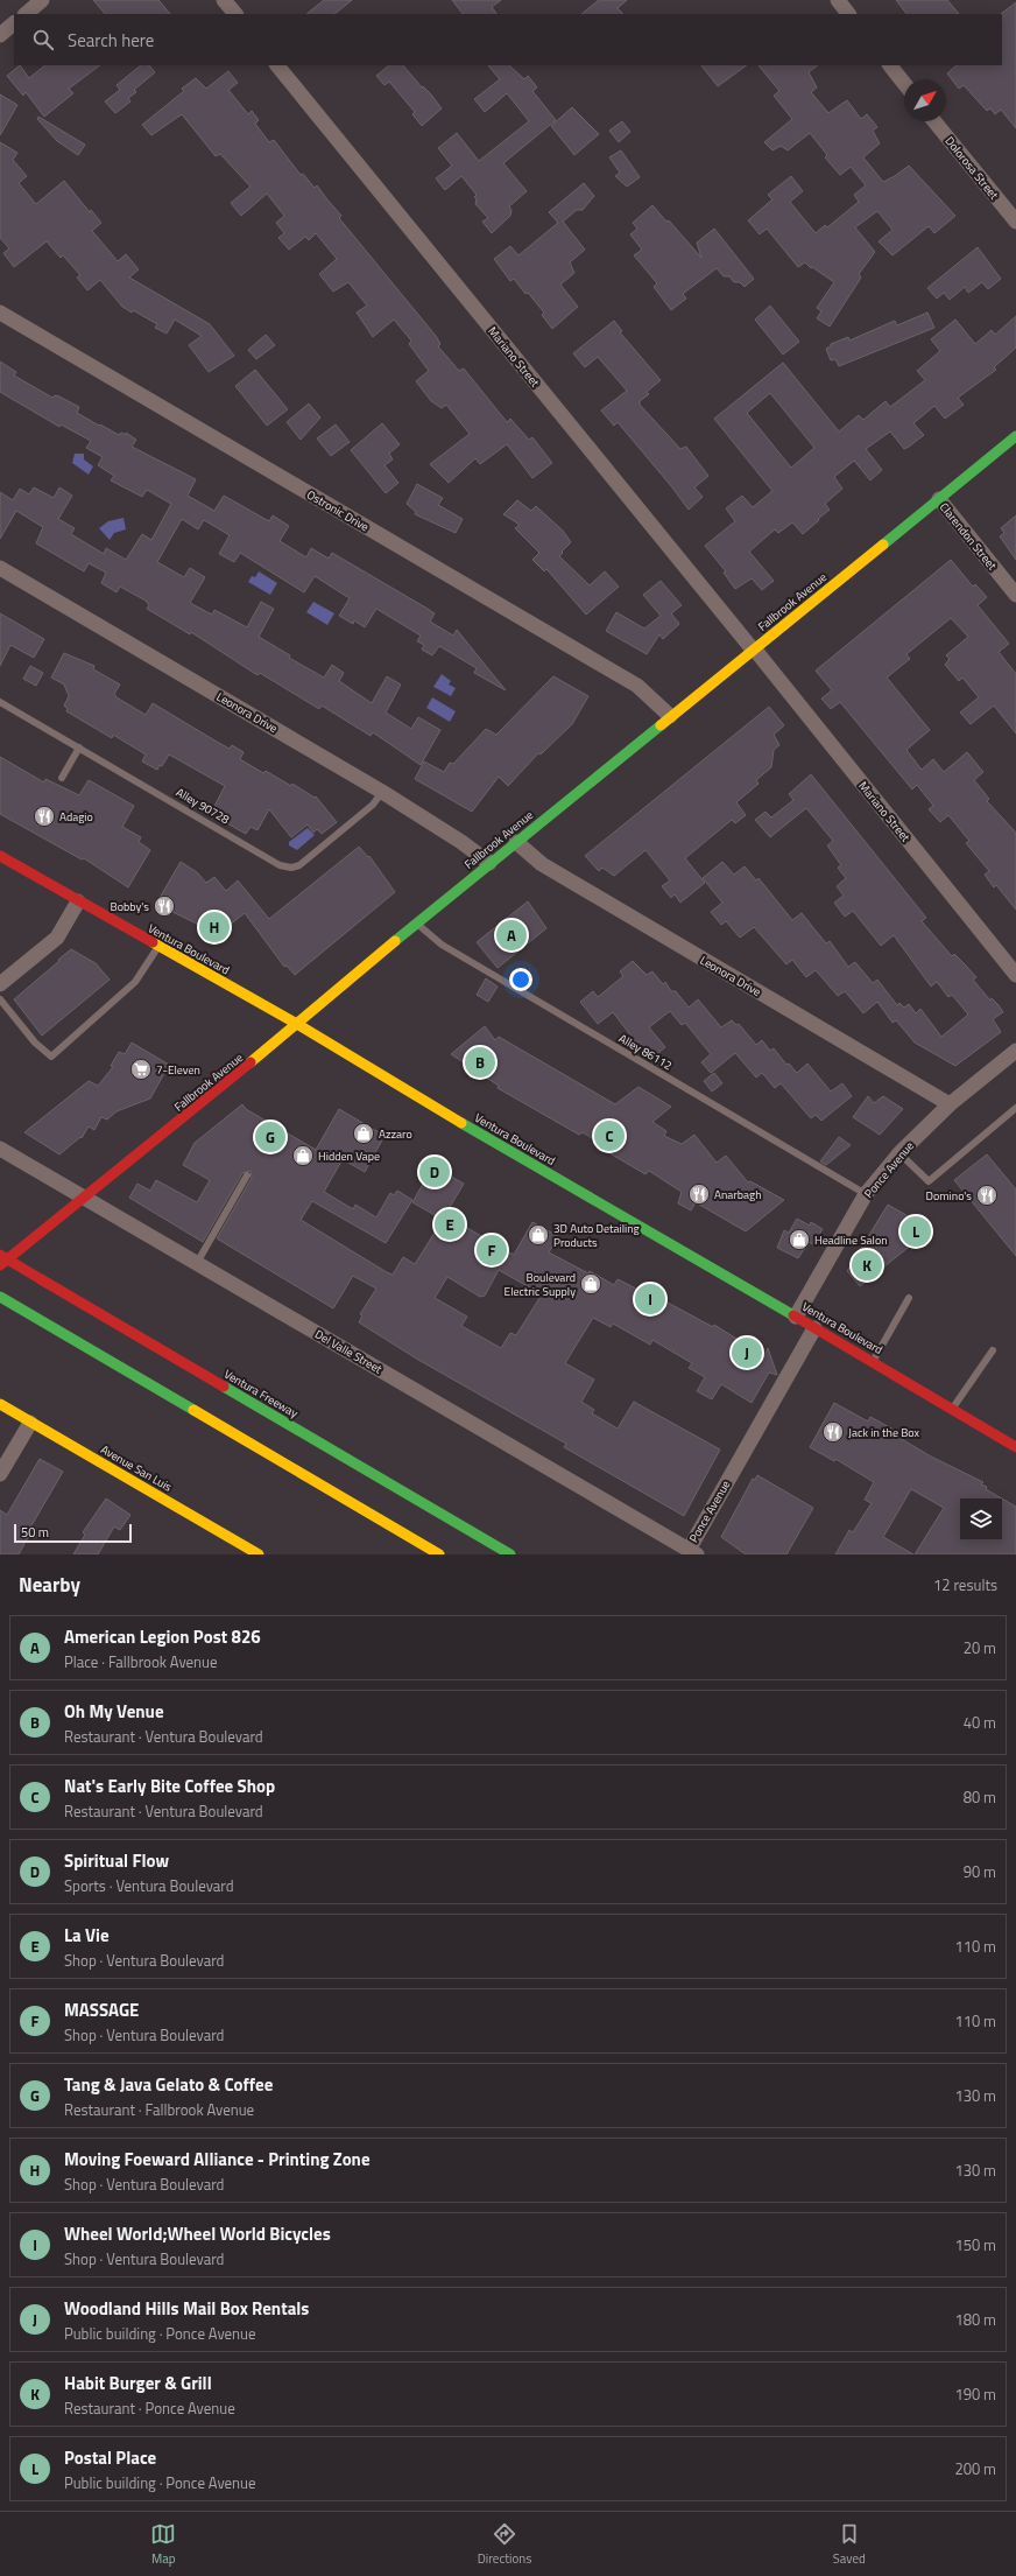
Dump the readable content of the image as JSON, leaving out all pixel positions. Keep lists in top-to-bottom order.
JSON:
{
  "streets": {
    "main road": [
      "Fallbrook Avenue",
      "Ventura Boulevard",
      "Ventura Freeway",
      "Avenue San Luis"
    ],
    "street": [
      "Dolorosa Street",
      "Mariano Street",
      "Ostronic Drive",
      "Clarendon Street",
      "Leonora Drive",
      "Ponce Avenue",
      "Del Valle Street"
    ],
    "lane": ["Alley 90728", "Alley 86112"]
  },
  "crossings": [
    ["Mariano Street", "Fallbrook Avenue"],
    ["Ostronic Drive", "Fallbrook Avenue"],
    ["Clarendon Street", "Fallbrook Avenue"],
    ["Fallbrook Avenue", "Leonora Drive"],
    ["Fallbrook Avenue", "Ventura Boulevard"],
    ["Fallbrook Avenue", "Alley 86112"],
    ["Fallbrook Avenue", "Del Valle Street"],
    ["Leonora Drive", "Alley 90728"],
    ["Leonora Drive", "Ponce Avenue"],
    ["Ventura Boulevard", "Ponce Avenue"],
    ["Alley 86112", "Ponce Avenue"],
    ["Ponce Avenue", "Del Valle Street"]
  ],
  "places": {
    "restaurant": [
      "Adagio",
      "Bobby's",
      "Anarbagh",
      "Domino's",
      "Jack in the Box"
    ],
    "supermarket": ["7-Eleven"],
    "shop": [
      "Azzaro",
      "Hidden Vape",
      "3D Auto Detailing Products",
      "Headline Salon",
      "Boulevard Electric Supply"
    ]
  },
  "scale_bar": "50 m",
  "north": "top right",
  "page": {
    "search": "Search here",
    "pins": [
      "H",
      "A",
      "B",
      "C",
      "G",
      "D",
      "E",
      "L",
      "F",
      "K",
      "I",
      "J"
    ],
    "scale": "50 m",
    "heading": ["Nearby", "12 results"],
    "list": [
      {
        "mark": "A",
        "name": "American Legion Post 826",
        "note": "Place · Fallbrook Avenue",
        "value": "20 m"
      },
      {
        "mark": "B",
        "name": "Oh My Venue",
        "note": "Restaurant · Ventura Boulevard",
        "value": "40 m"
      },
      {
        "mark": "C",
        "name": "Nat's Early Bite Coffee Shop",
        "note": "Restaurant · Ventura Boulevard",
        "value": "80 m"
      },
      {
        "mark": "D",
        "name": "Spiritual Flow",
        "note": "Sports · Ventura Boulevard",
        "value": "90 m"
      },
      {
        "mark": "E",
        "name": "La Vie",
        "note": "Shop · Ventura Boulevard",
        "value": "110 m"
      },
      {
        "mark": "F",
        "name": "MASSAGE",
        "note": "Shop · Ventura Boulevard",
        "value": "110 m"
      },
      {
        "mark": "G",
        "name": "Tang & Java Gelato & Coffee",
        "note": "Restaurant · Fallbrook Avenue",
        "value": "130 m"
      },
      {
        "mark": "H",
        "name": "Moving Foeward Alliance - Printing Zone",
        "note": "Shop · Ventura Boulevard",
        "value": "130 m"
      },
      {
        "mark": "I",
        "name": "Wheel World;Wheel World Bicycles",
        "note": "Shop · Ventura Boulevard",
        "value": "150 m"
      },
      {
        "mark": "J",
        "name": "Woodland Hills Mail Box Rentals",
        "note": "Public building · Ponce Avenue",
        "value": "180 m"
      },
      {
        "mark": "K",
        "name": "Habit Burger & Grill",
        "note": "Restaurant · Ponce Avenue",
        "value": "190 m"
      },
      {
        "mark": "L",
        "name": "Postal Place",
        "note": "Public building · Ponce Avenue",
        "value": "200 m"
      }
    ],
    "nav": ["Map", "Directions", "Saved"]
  }
}
